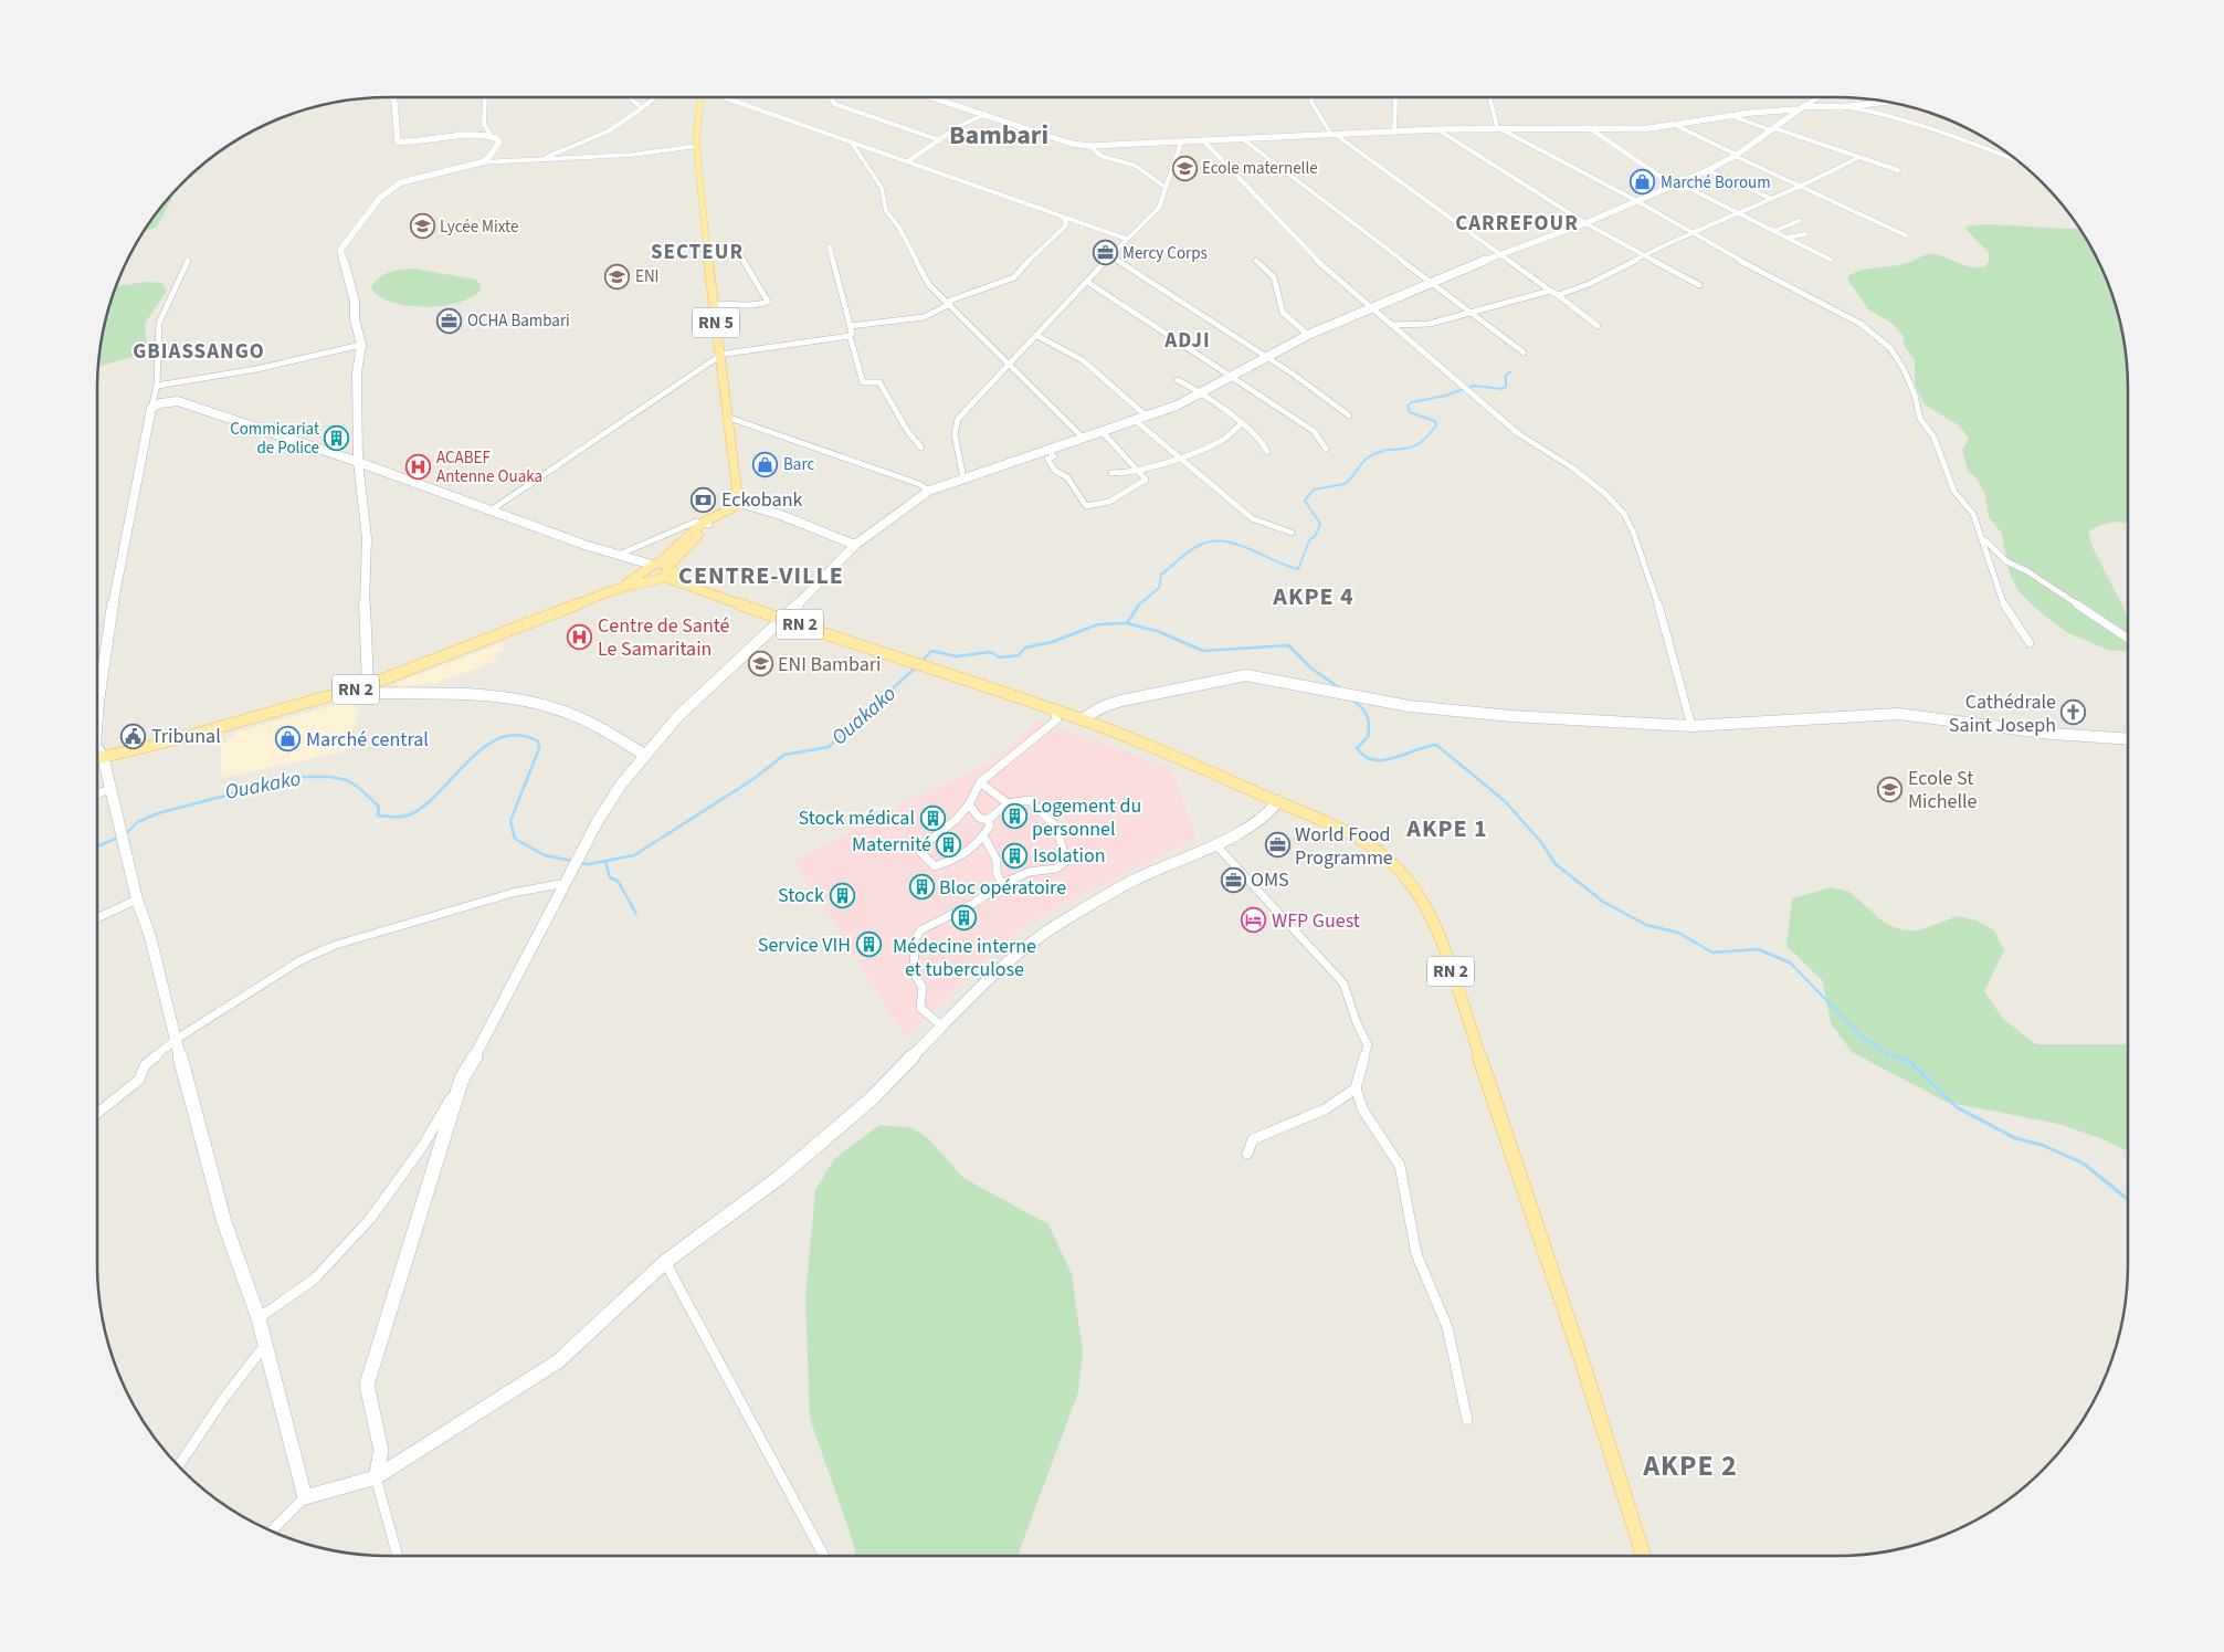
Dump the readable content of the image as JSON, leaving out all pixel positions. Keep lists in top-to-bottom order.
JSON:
{
  "streets": {
    "main road": ["RN 5", "RN 2"]
  },
  "districts": [
    "Bambari",
    "CARREFOUR",
    "SECTEUR",
    "ADJI",
    "GBIASSANGO",
    "CENTRE-VILLE",
    "AKPE 4",
    "AKPE 1",
    "AKPE 2"
  ],
  "water": ["Ouakako"],
  "places": {
    "school or university": [
      "Ecole maternelle",
      "Lycée Mixte",
      "ENI",
      "ENI Bambari",
      "Ecole St Michelle"
    ],
    "shop": ["Marché Boroum", "Barc", "Marché central"],
    "office": [
      "Mercy Corps",
      "OCHA Bambari",
      "World Food Programme",
      "OMS"
    ],
    "building": [
      "Commicariat de Police",
      "Logement du personnel",
      "Stock médical",
      "Maternité",
      "Isolation",
      "Bloc opératoire",
      "Stock",
      "Médecine interne et tuberculose",
      "Service VIH"
    ],
    "hospital": ["ACABEF Antenne Ouaka", "Centre de Santé Le Samaritain"],
    "bank": ["Eckobank"],
    "church": ["Cathédrale Saint Joseph"],
    "public building": ["Tribunal"],
    "hotel": ["WFP Guest"]
  }
}
